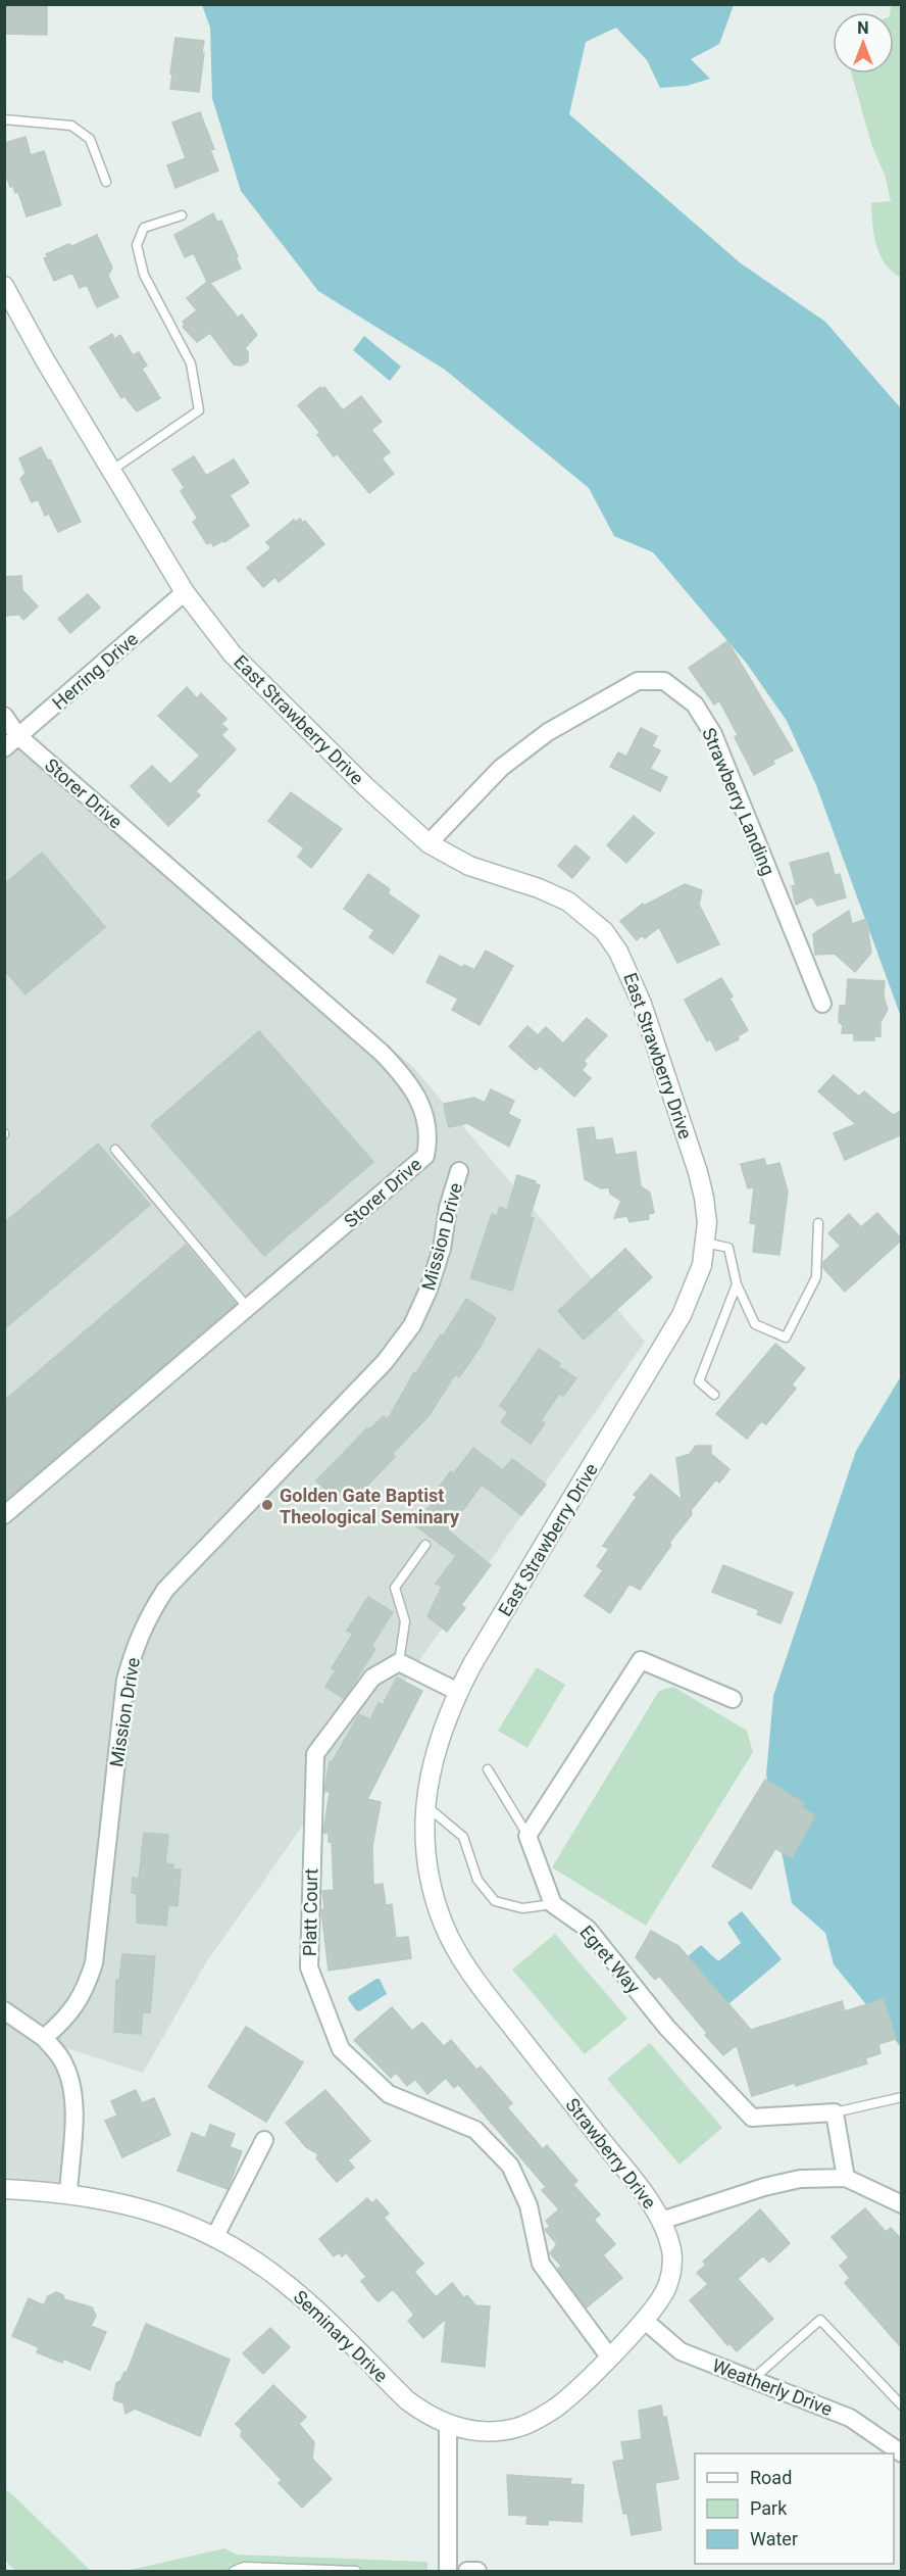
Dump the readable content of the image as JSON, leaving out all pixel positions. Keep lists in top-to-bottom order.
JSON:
{
  "streets": {
    "street": [
      "Herring Drive",
      "East Strawberry Drive",
      "Storer Drive",
      "Strawberry Landing",
      "Mission Drive",
      "Platt Court",
      "Egret Way",
      "Strawberry Drive",
      "Seminary Drive",
      "Weatherly Drive"
    ]
  },
  "crossings": [
    ["Herring Drive", "East Strawberry Drive"],
    ["Herring Drive", "Storer Drive"],
    ["East Strawberry Drive", "Strawberry Landing"],
    ["East Strawberry Drive", "Strawberry Drive"],
    ["Platt Court", "Seminary Drive"],
    ["Strawberry Drive", "Seminary Drive"],
    ["Strawberry Drive", "Weatherly Drive"],
    ["Seminary Drive", "Weatherly Drive"]
  ],
  "places": ["Golden Gate Baptist Theological Seminary"],
  "legend": ["Road", "Park", "Water"],
  "north": "top"
}
